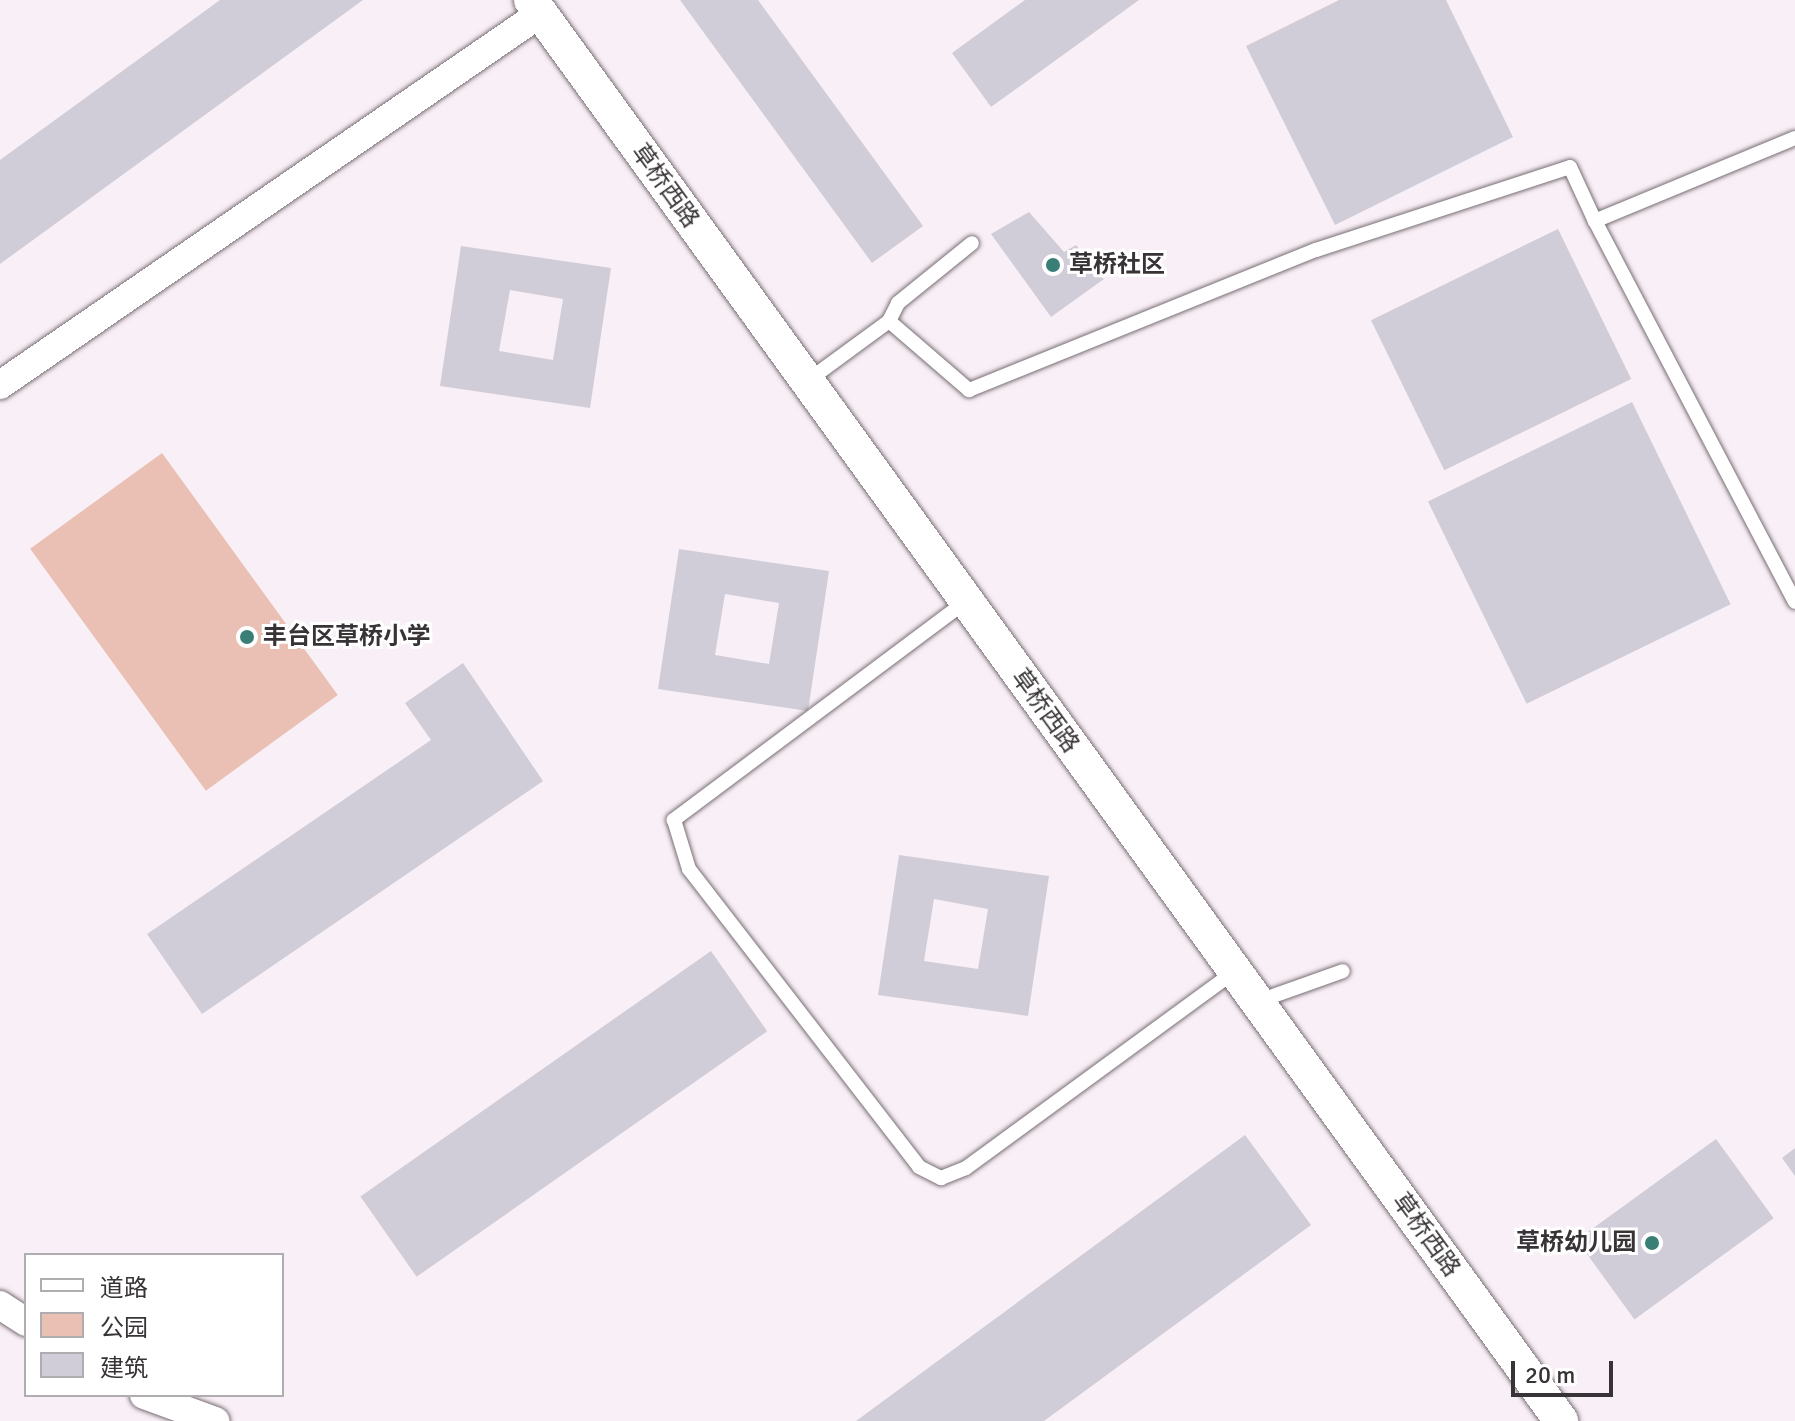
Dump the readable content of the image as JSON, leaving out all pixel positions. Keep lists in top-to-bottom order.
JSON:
{
  "streets": {
    "street": ["草桥西路"]
  },
  "places": ["草桥社区", "丰台区草桥小学", "草桥幼儿园"],
  "legend": ["道路", "公园", "建筑"],
  "scale_bar": "20 m"
}
